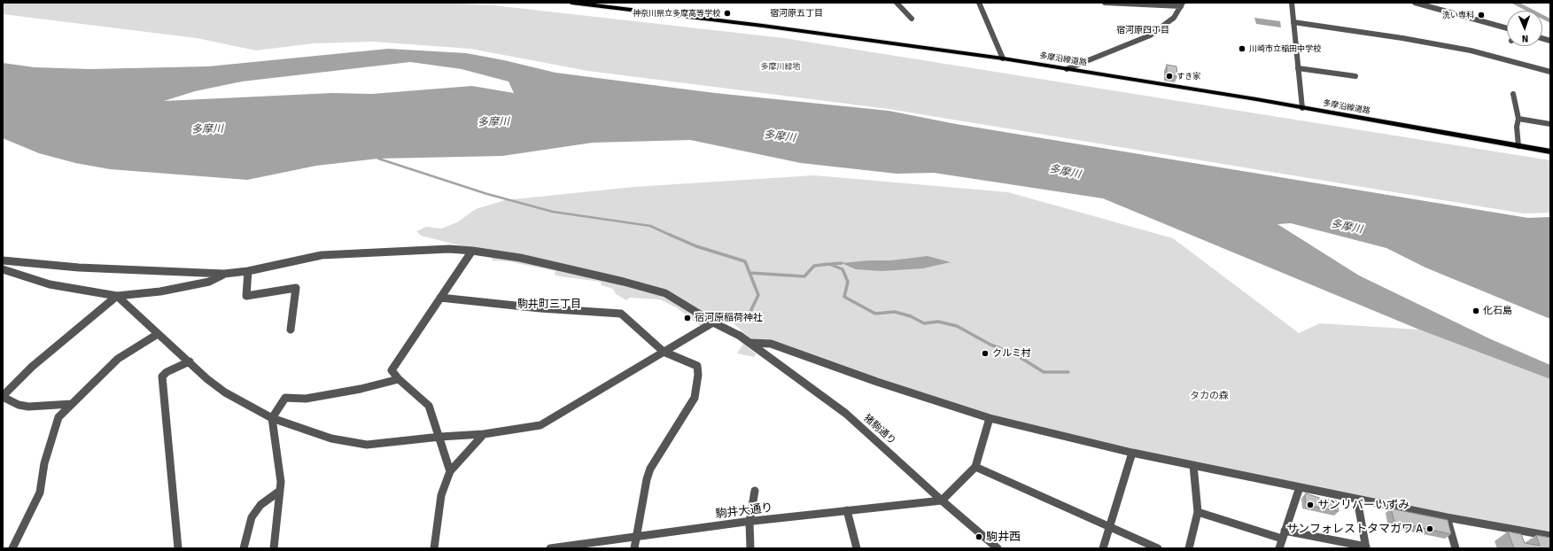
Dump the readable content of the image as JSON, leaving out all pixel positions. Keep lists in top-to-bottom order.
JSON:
{
  "streets": {
    "main road": ["多摩沿線道路"],
    "street": ["猪駒通り", "駒井大通り"]
  },
  "crossings": [
    ["猪駒通り", "駒井大通り"]
  ],
  "districts": ["宿河原五丁目", "宿河原四丁目", "駒井町三丁目"],
  "water": ["多摩川"],
  "parks": ["多摩川緑地", "タカの森"],
  "places": [
    "神奈川県立多摩高等学校",
    "洗い専科",
    "川崎市立稲田中学校",
    "すき家",
    "化石島",
    "宿河原稲荷神社",
    "クルミ村",
    "サンリバーいずみ",
    "サンフォレストタマガワ A",
    "駒井西"
  ],
  "north": "bottom"
}
